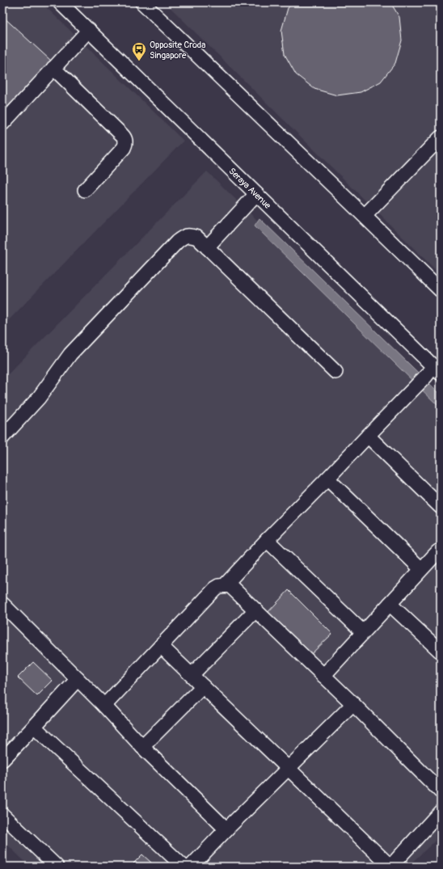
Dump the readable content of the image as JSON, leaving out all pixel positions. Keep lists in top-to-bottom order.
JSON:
{
  "streets": {
    "street": ["Seraya Avenue"]
  },
  "places": {
    "bus stop": ["Opposite Croda Singapore"]
  }
}
